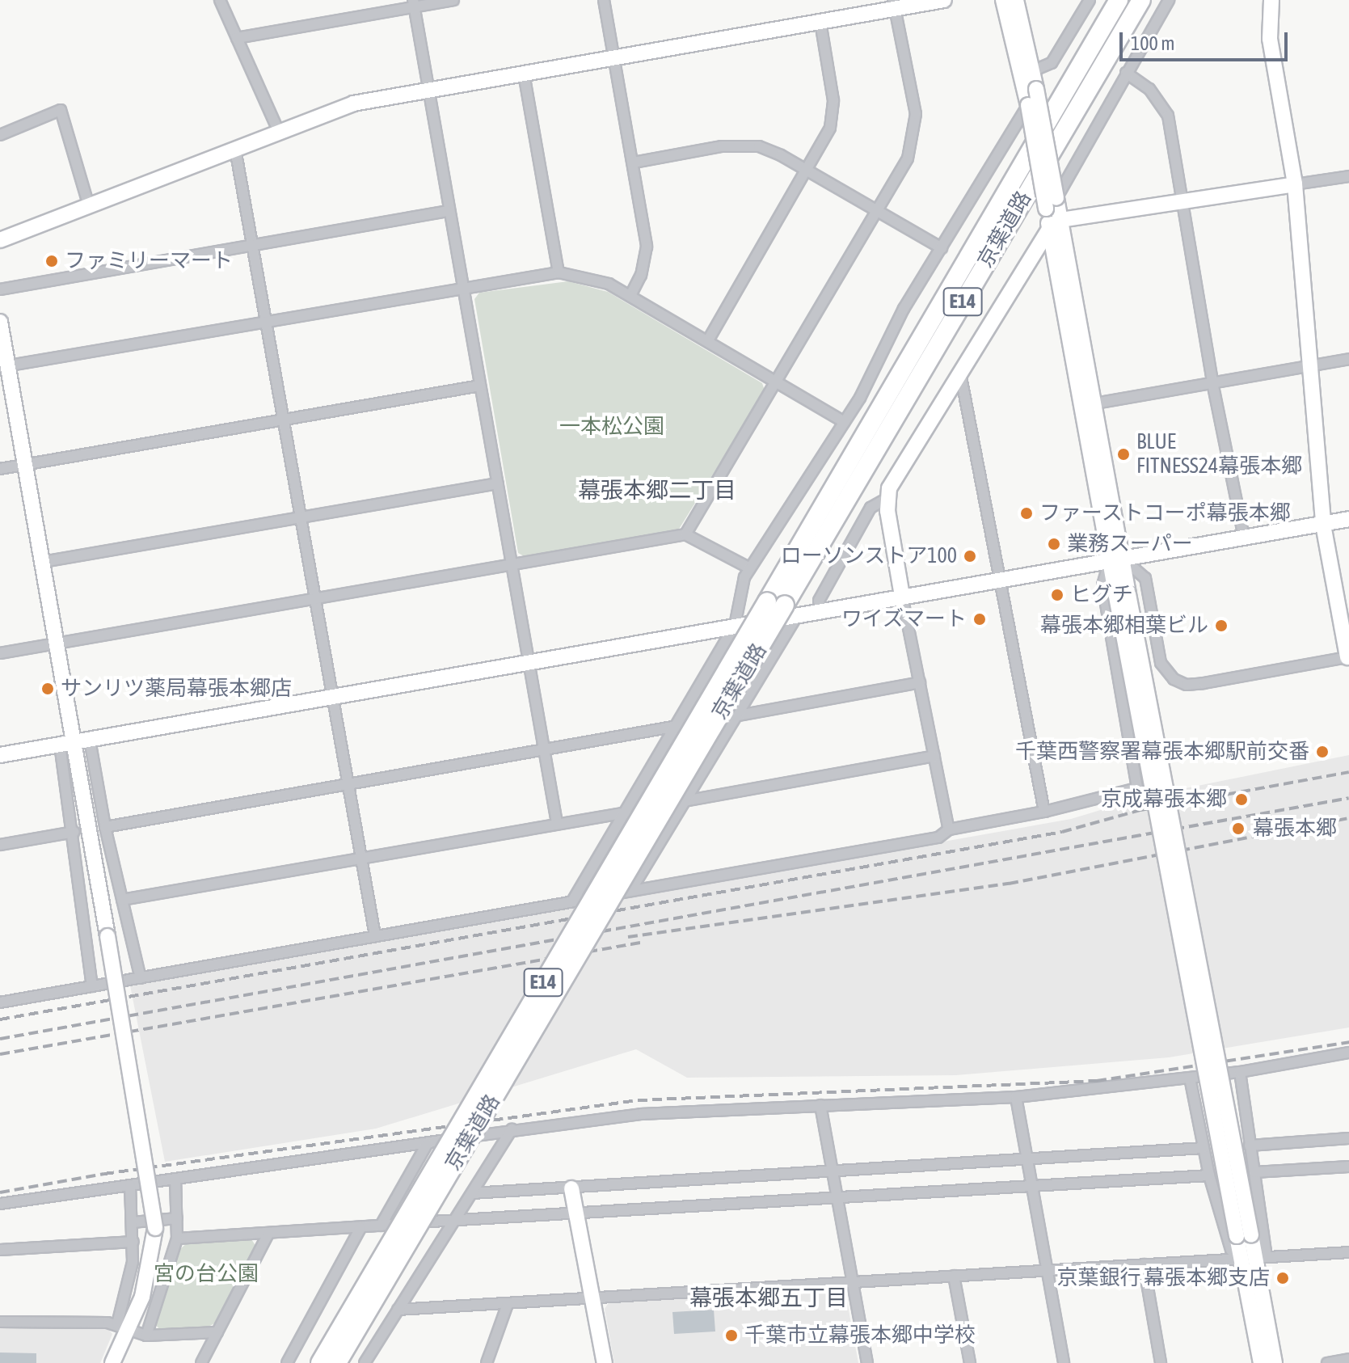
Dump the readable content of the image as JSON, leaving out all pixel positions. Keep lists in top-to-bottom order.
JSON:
{
  "streets": {
    "highway": ["京葉道路", "E14"]
  },
  "districts": ["幕張本郷二丁目", "幕張本郷五丁目"],
  "parks": ["一本松公園", "宮の台公園"],
  "places": [
    "ファミリーマート",
    "BLUE FITNESS24幕張本郷",
    "ファーストコーポ幕張本郷",
    "業務スーパー",
    "ローソンストア100",
    "ヒグチ",
    "ワイズマート",
    "幕張本郷相葉ビル",
    "サンリツ薬局幕張本郷店",
    "千葉西警察署幕張本郷駅前交番",
    "京成幕張本郷",
    "幕張本郷",
    "京葉銀行 幕張本郷支店",
    "千葉市立幕張本郷中学校"
  ],
  "scale_bar": "100 m"
}
